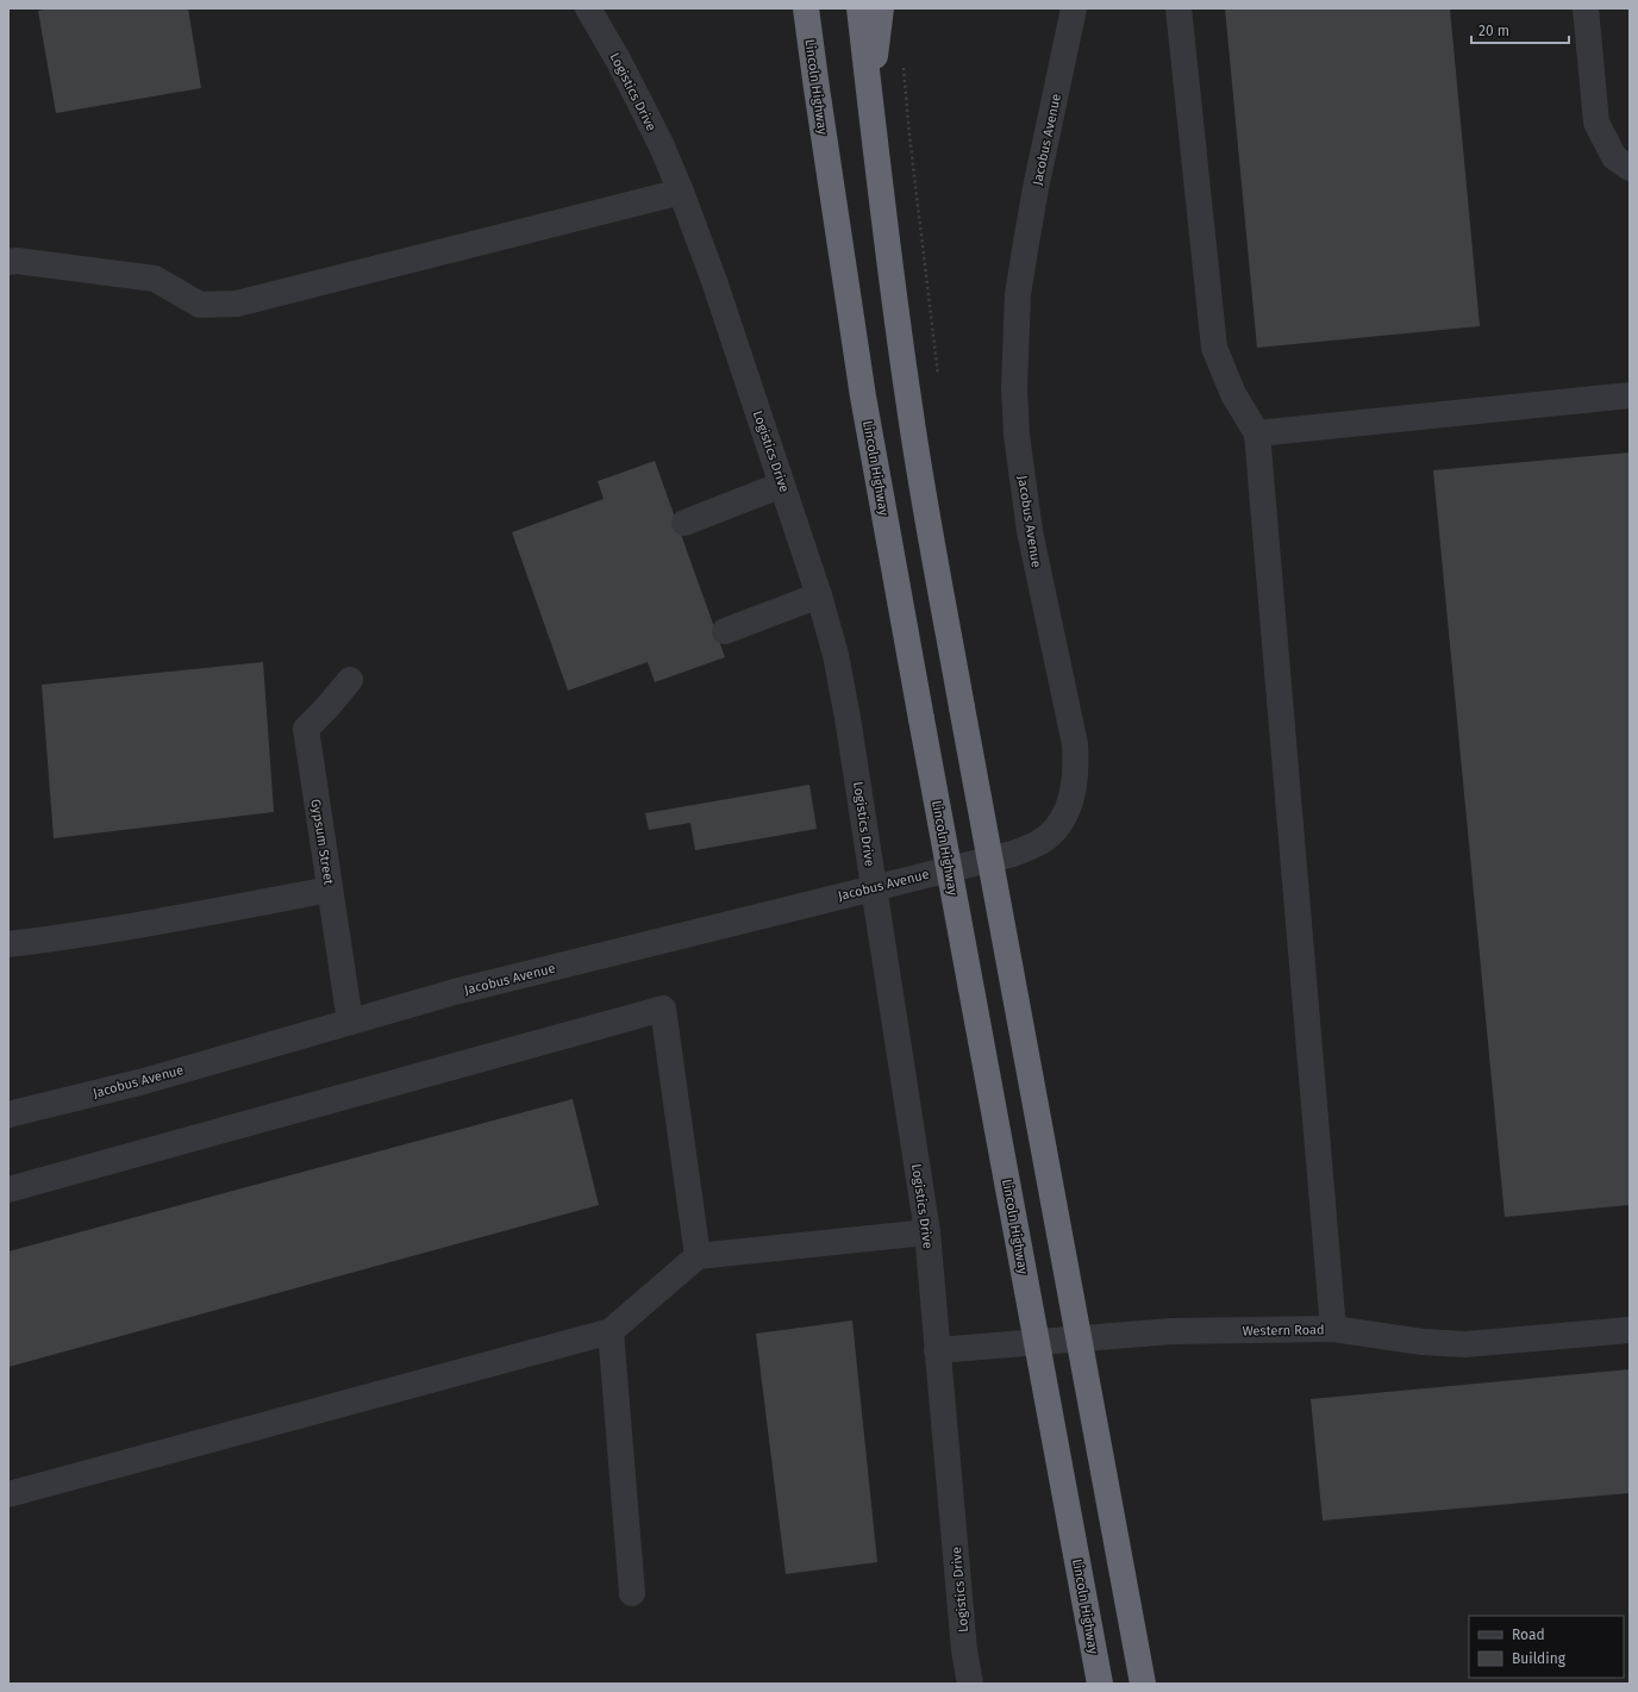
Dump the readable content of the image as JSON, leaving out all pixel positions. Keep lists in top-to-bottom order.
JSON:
{
  "streets": {
    "highway": ["Lincoln Highway"],
    "street": [
      "Logistics Drive",
      "Jacobus Avenue",
      "Gypsum Street",
      "Western Road"
    ]
  },
  "crossings": [
    ["Logistics Drive", "Jacobus Avenue"],
    ["Logistics Drive", "Western Road"],
    ["Jacobus Avenue", "Gypsum Street"]
  ],
  "legend": ["Road", "Building"],
  "scale_bar": "20 m"
}
